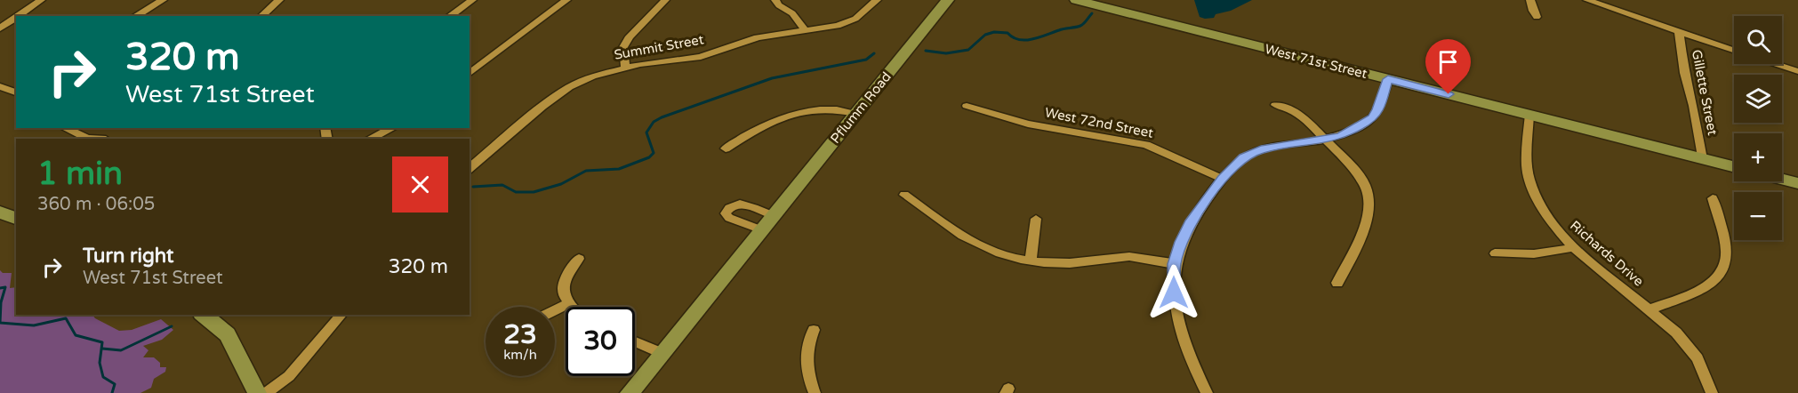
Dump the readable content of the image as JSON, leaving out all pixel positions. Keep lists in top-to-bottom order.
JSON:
{
  "streets": {
    "main road": ["West 71st Street", "Pflumm Road"],
    "street": [
      "Summit Street",
      "Gillette Street",
      "West 72nd Street",
      "Richards Drive"
    ]
  },
  "crossings": [
    ["West 71st Street", "Gillette Street"],
    ["West 71st Street", "Richards Drive"]
  ],
  "page": {
    "map_buttons": ["+", "−"],
    "turn": ["320 m", "West 71st Street"],
    "heading": ["1 min", "360 m · 06:05"],
    "list": [
      {
        "name": "Turn right",
        "note": "West 71st Street",
        "value": "320 m"
      }
    ],
    "speed": "23 km/h",
    "limit": "30"
  }
}
